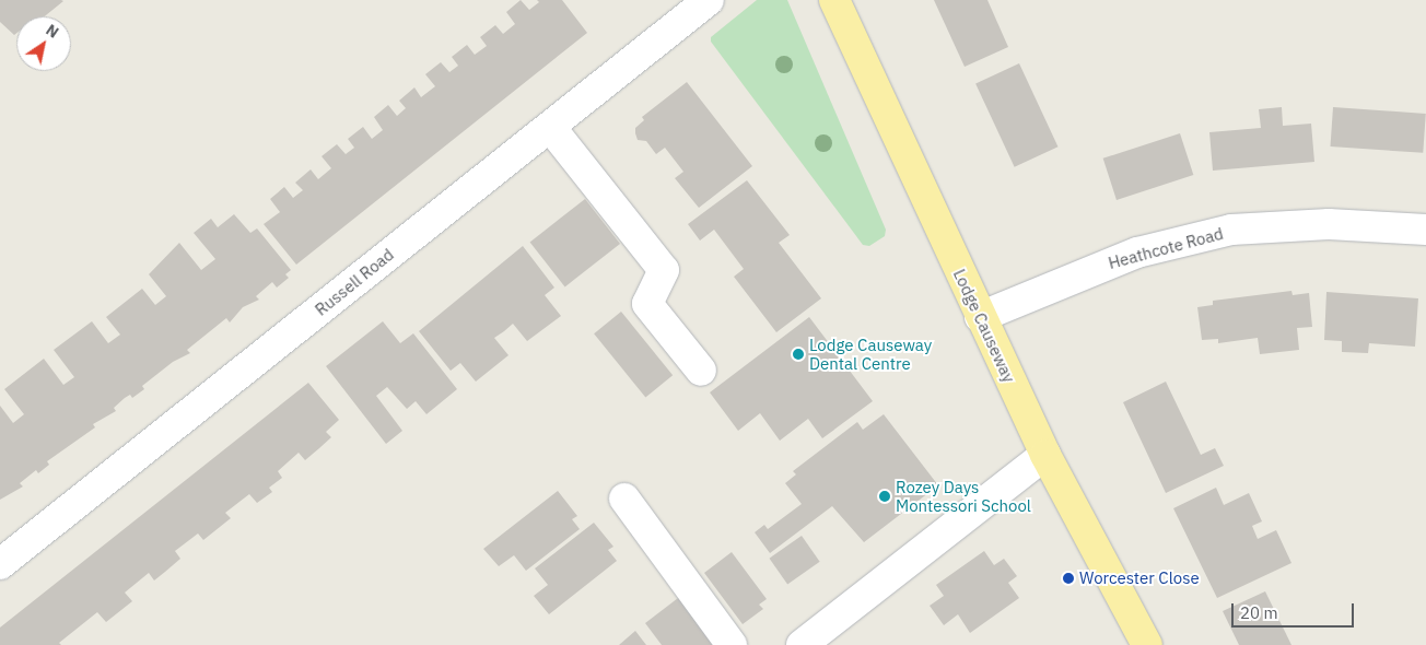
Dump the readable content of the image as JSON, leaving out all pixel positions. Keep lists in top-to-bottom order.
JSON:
{
  "streets": {
    "main road": ["Lodge Causeway"],
    "street": ["Heathcote Road", "Russell Road"]
  },
  "crossings": [
    ["Heathcote Road", "Lodge Causeway"]
  ],
  "places": ["Lodge Causeway Dental Centre", "Rozey Days Montessori School", "Worcester Close"],
  "scale_bar": "20 m",
  "north": "top right"
}
